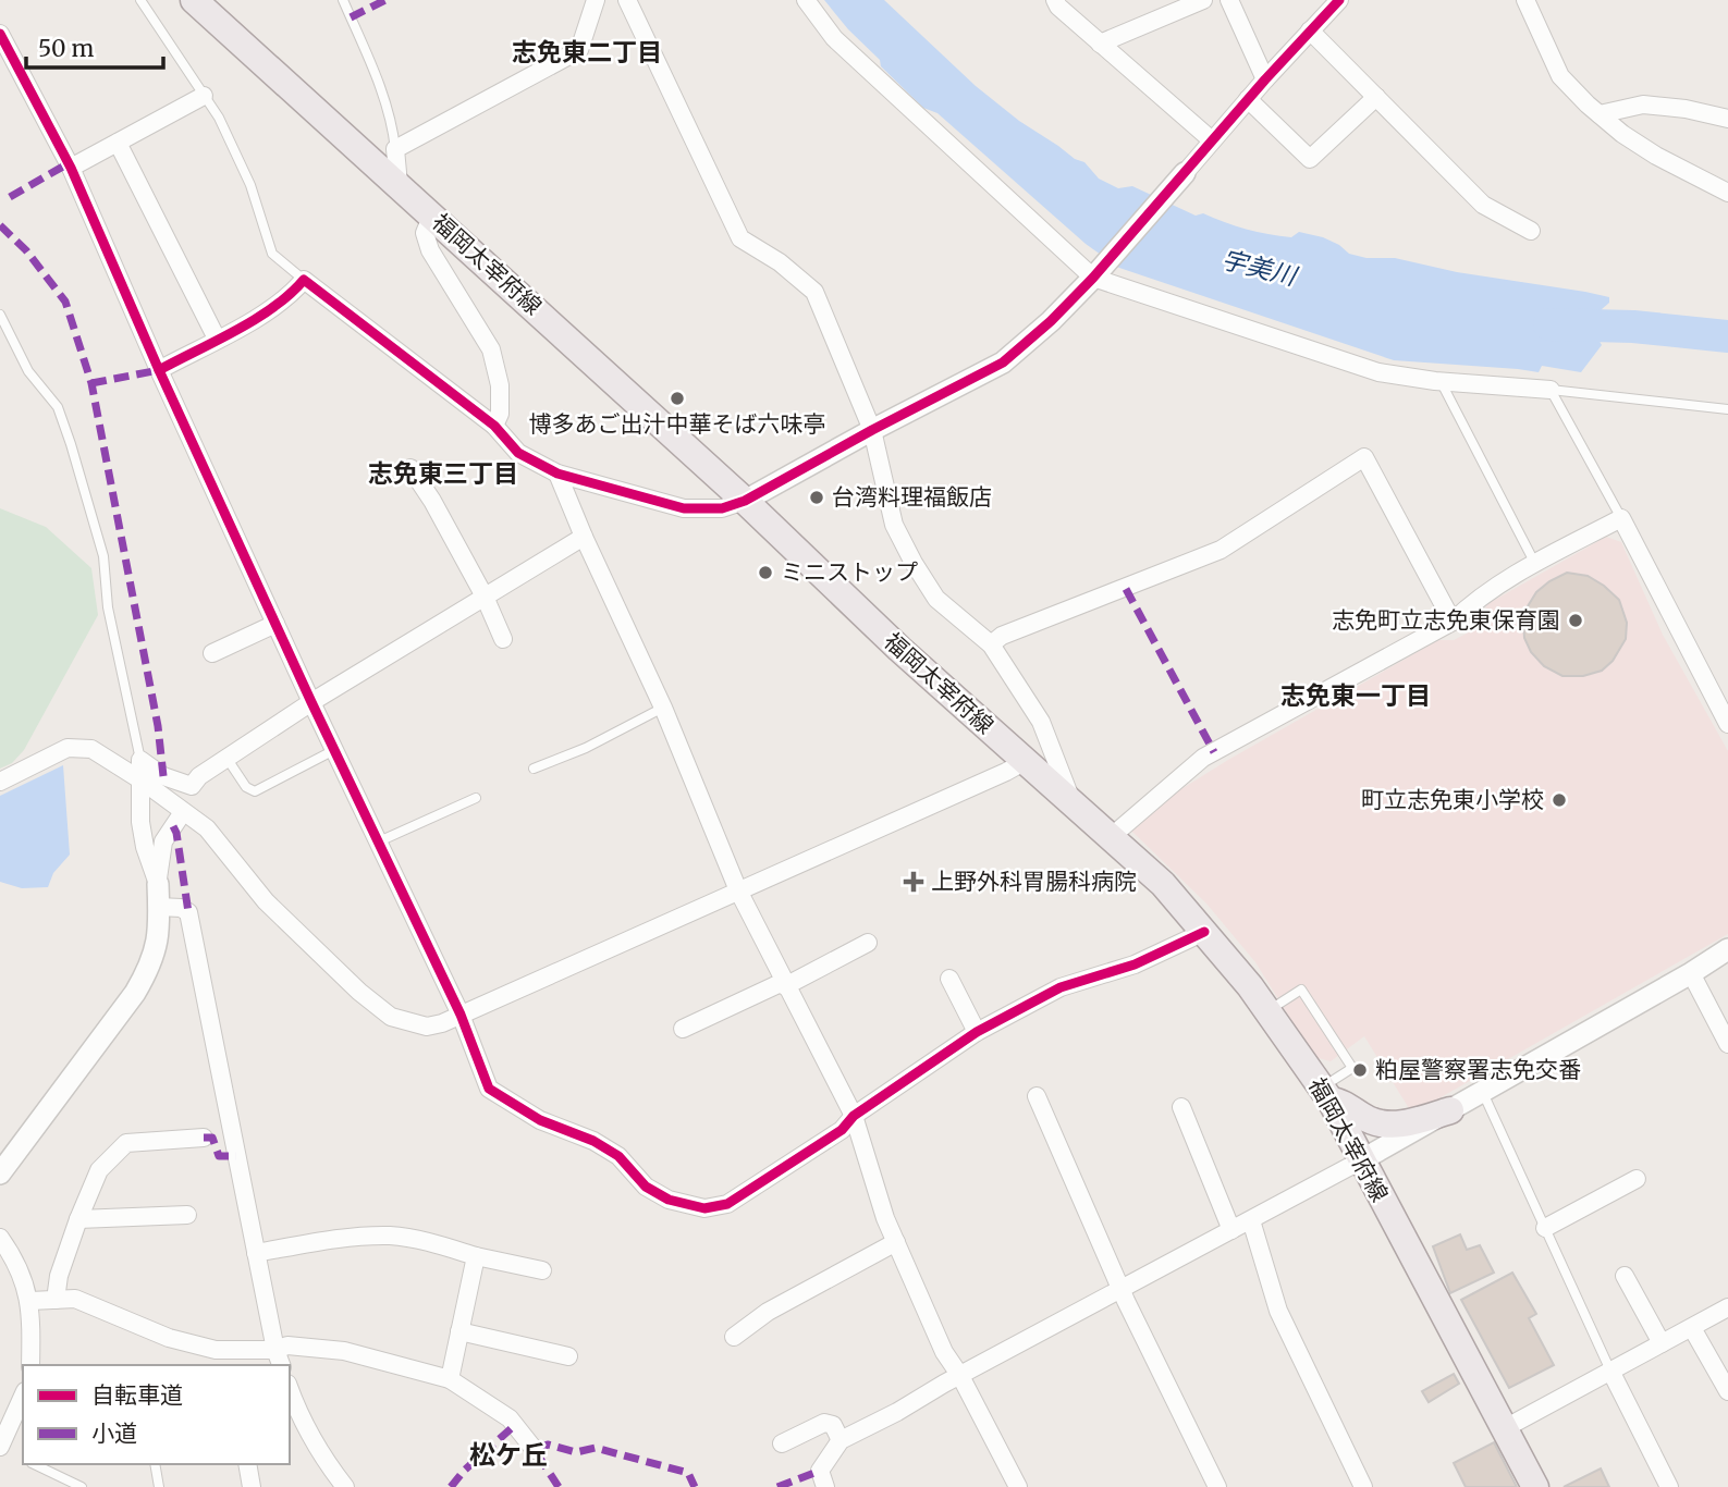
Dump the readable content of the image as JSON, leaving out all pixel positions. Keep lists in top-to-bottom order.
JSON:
{
  "streets": {
    "main road": ["福岡太宰府線"]
  },
  "districts": [
    "志免東二丁目",
    "志免東三丁目",
    "志免東一丁目",
    "松ケ丘"
  ],
  "water": ["宇美川"],
  "places": {
    "other": [
      "博多あご出汁中華そば六味亭",
      "台湾料理福飯店",
      "ミニストップ",
      "志免町立志免東保育園",
      "町立志免東小学校",
      "粕屋警察署志免交番"
    ],
    "health": ["上野外科胃腸科病院"]
  },
  "legend": ["自転車道", "小道"],
  "scale_bar": "50 m"
}
